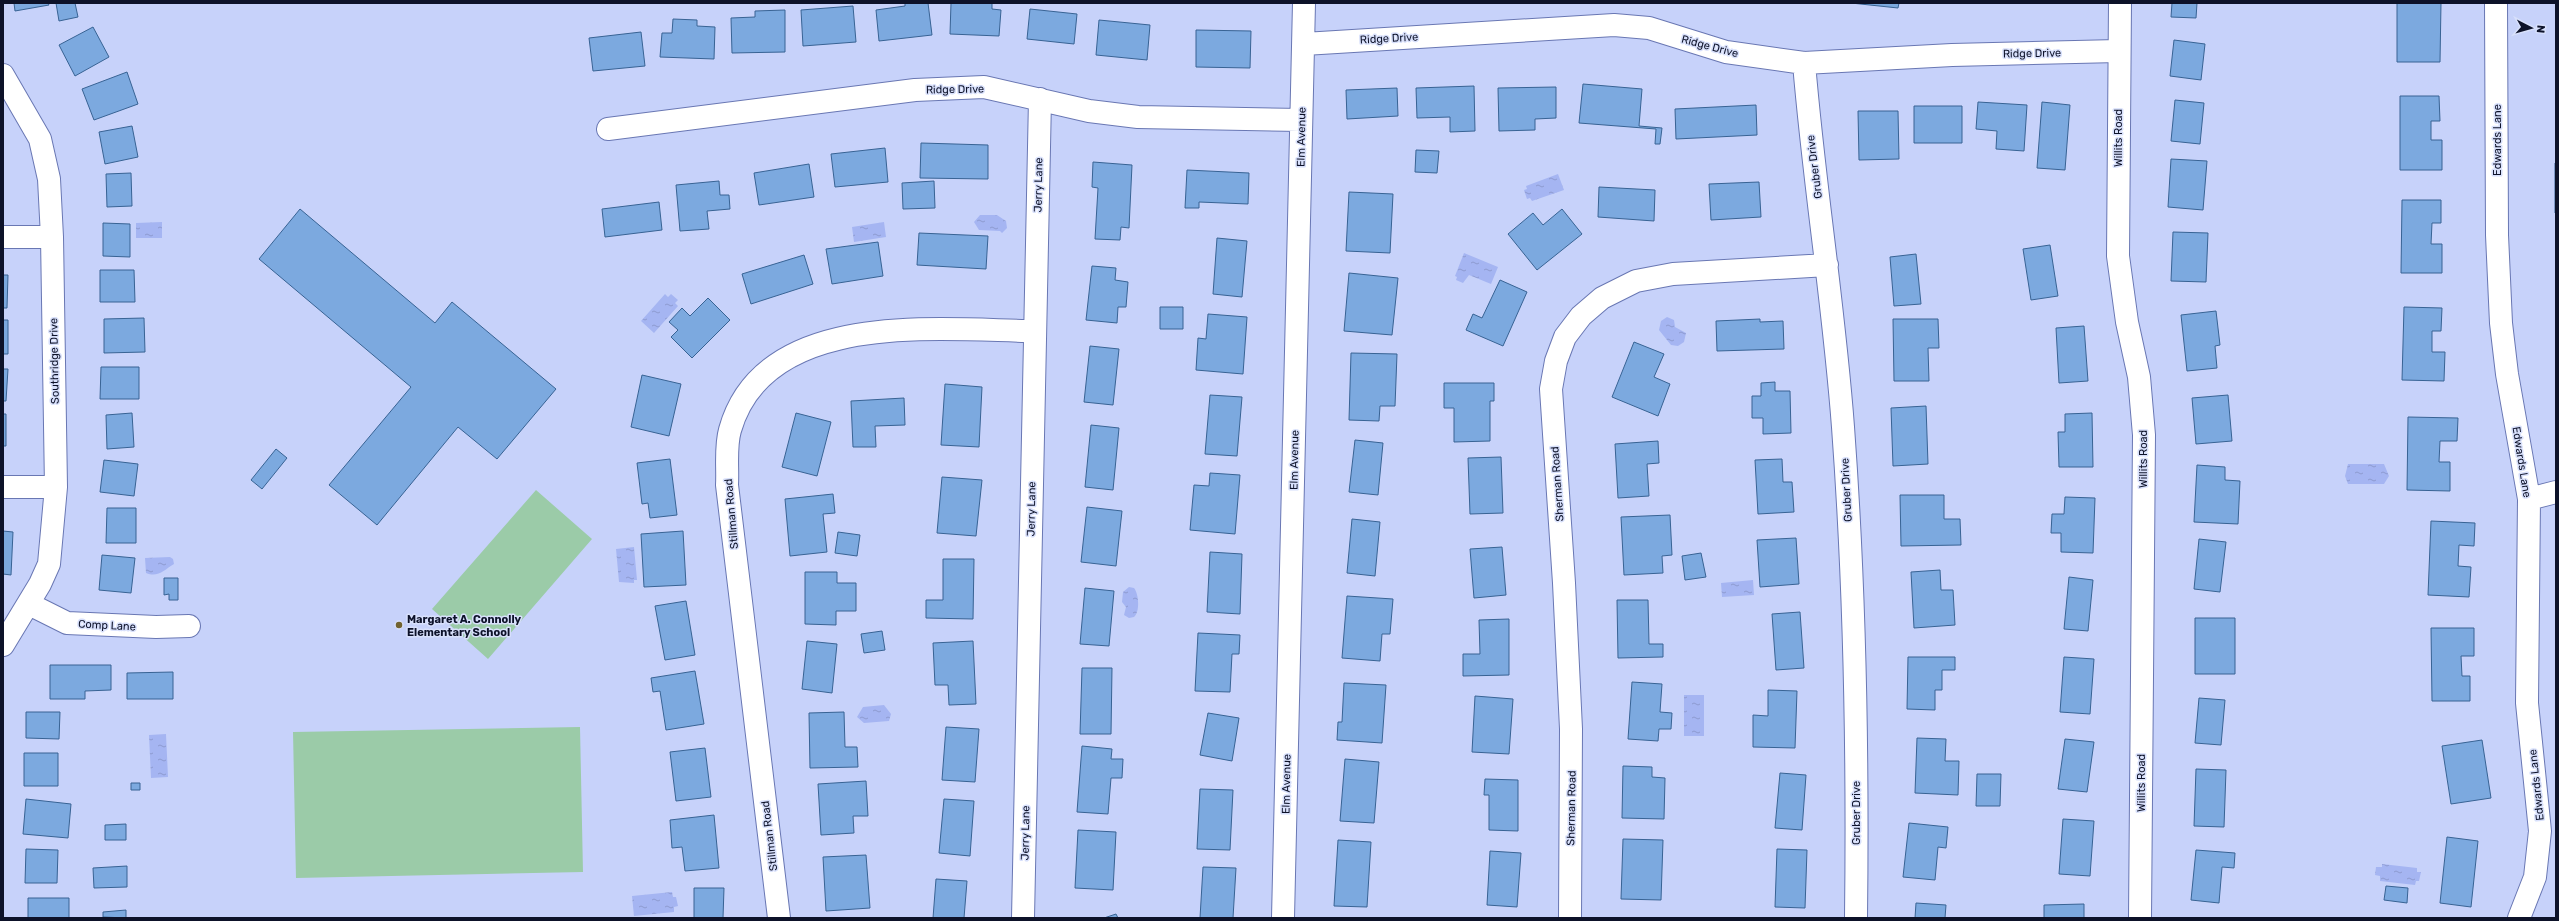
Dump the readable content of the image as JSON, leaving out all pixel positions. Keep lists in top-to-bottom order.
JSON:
{
  "streets": {
    "street": [
      "Ridge Drive",
      "Elm Avenue",
      "Willits Road",
      "Edwards Lane",
      "Gruber Drive",
      "Jerry Lane",
      "Southridge Drive",
      "Sherman Road",
      "Stillman Road",
      "Comp Lane"
    ]
  },
  "crossings": [
    ["Ridge Drive", "Elm Avenue"],
    ["Ridge Drive", "Willits Road"],
    ["Ridge Drive", "Gruber Drive"],
    ["Ridge Drive", "Jerry Lane"],
    ["Gruber Drive", "Sherman Road"],
    ["Jerry Lane", "Stillman Road"],
    ["Southridge Drive", "Comp Lane"]
  ],
  "places": ["Margaret A. Connolly Elementary School"],
  "north": "right"
}
